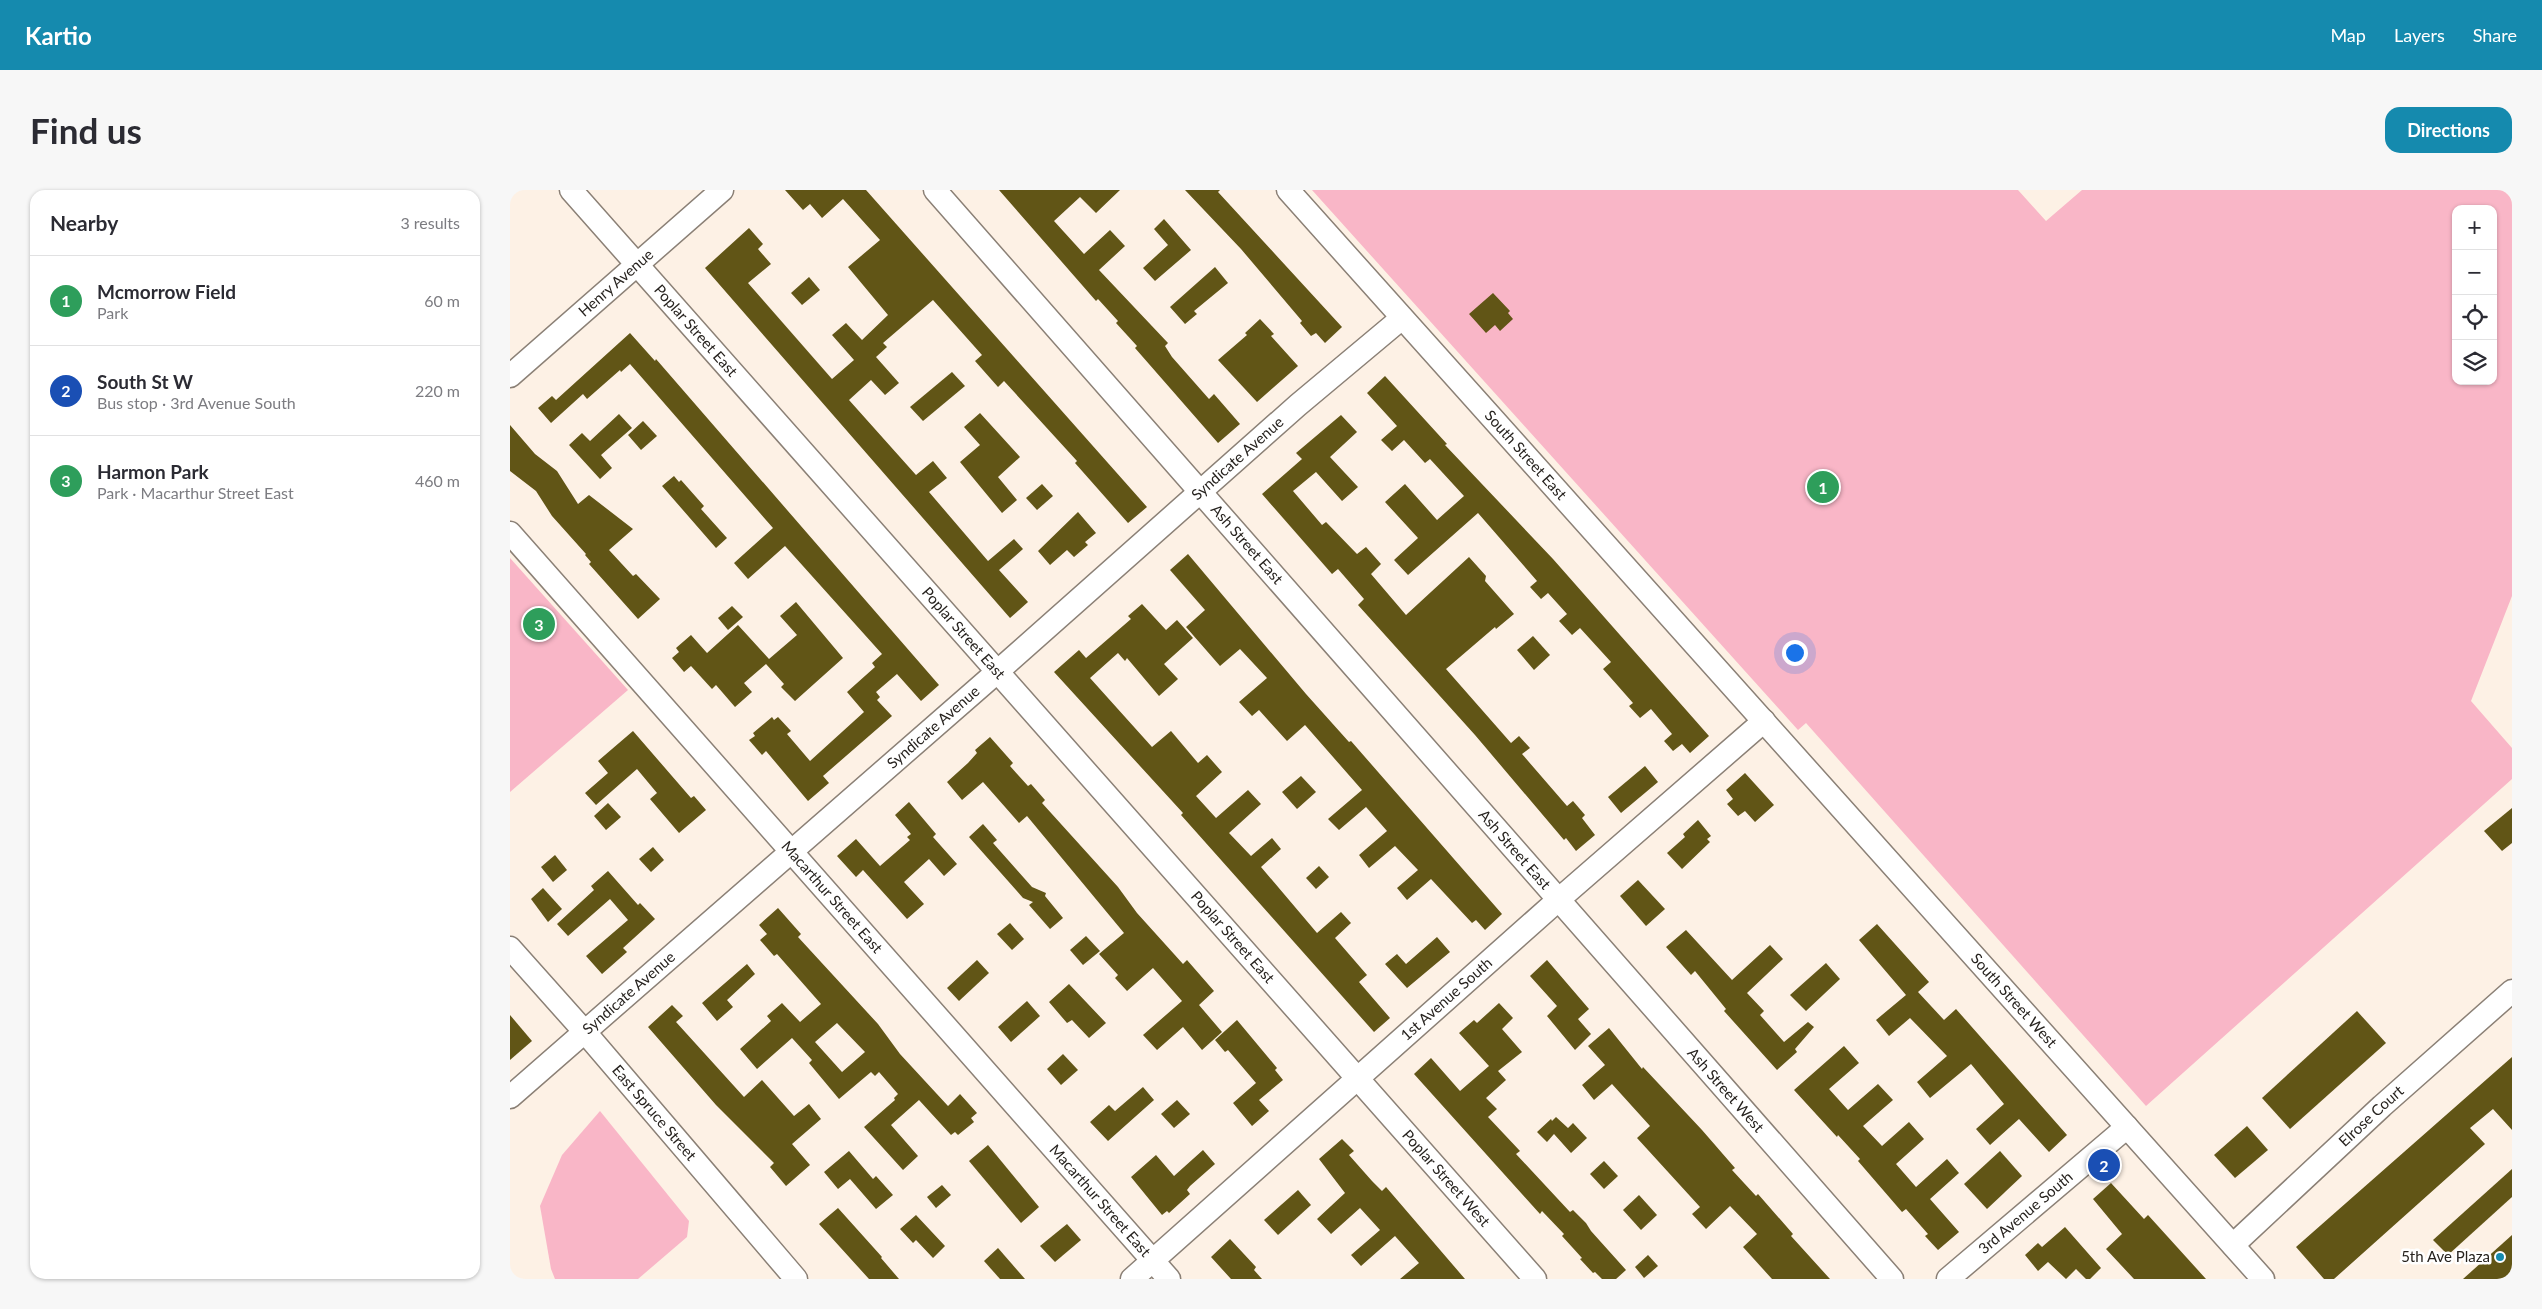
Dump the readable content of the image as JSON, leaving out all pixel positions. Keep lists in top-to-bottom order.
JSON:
{
  "streets": {
    "street": [
      "Henry Avenue",
      "Poplar Street East",
      "South Street East",
      "Syndicate Avenue",
      "Ash Street East",
      "Macarthur Street East",
      "1st Avenue South",
      "South Street West",
      "Ash Street West",
      "East Spruce Street",
      "Elrose Court",
      "Poplar Street West",
      "3rd Avenue South"
    ]
  },
  "crossings": [
    ["Henry Avenue", "Poplar Street East"],
    ["Poplar Street East", "Syndicate Avenue"],
    ["Poplar Street East", "1st Avenue South"],
    ["Poplar Street East", "Poplar Street West"],
    ["South Street East", "Syndicate Avenue"],
    ["South Street East", "1st Avenue South"],
    ["South Street East", "South Street West"],
    ["Syndicate Avenue", "Ash Street East"],
    ["Syndicate Avenue", "Macarthur Street East"],
    ["Syndicate Avenue", "East Spruce Street"],
    ["Ash Street East", "1st Avenue South"],
    ["Ash Street East", "Ash Street West"],
    ["Macarthur Street East", "1st Avenue South"],
    ["1st Avenue South", "South Street West"],
    ["1st Avenue South", "Ash Street West"],
    ["1st Avenue South", "Poplar Street West"],
    ["South Street West", "Elrose Court"],
    ["South Street West", "3rd Avenue South"]
  ],
  "places": ["5th Ave Plaza"],
  "page": {
    "header": "Kartio",
    "nav": ["Map", "Layers", "Share"],
    "buttons": "Directions",
    "title": "Find us",
    "heading": ["Nearby", "3 results"],
    "map_buttons": ["+", "−"],
    "list": [
      {
        "mark": "1",
        "name": "Mcmorrow Field",
        "note": "Park",
        "value": "60 m"
      },
      {
        "mark": "2",
        "name": "South St W",
        "note": "Bus stop · 3rd Avenue South",
        "value": "220 m"
      },
      {
        "mark": "3",
        "name": "Harmon Park",
        "note": "Park · Macarthur Street East",
        "value": "460 m"
      }
    ],
    "pins": ["1", "3", "2"]
  }
}
